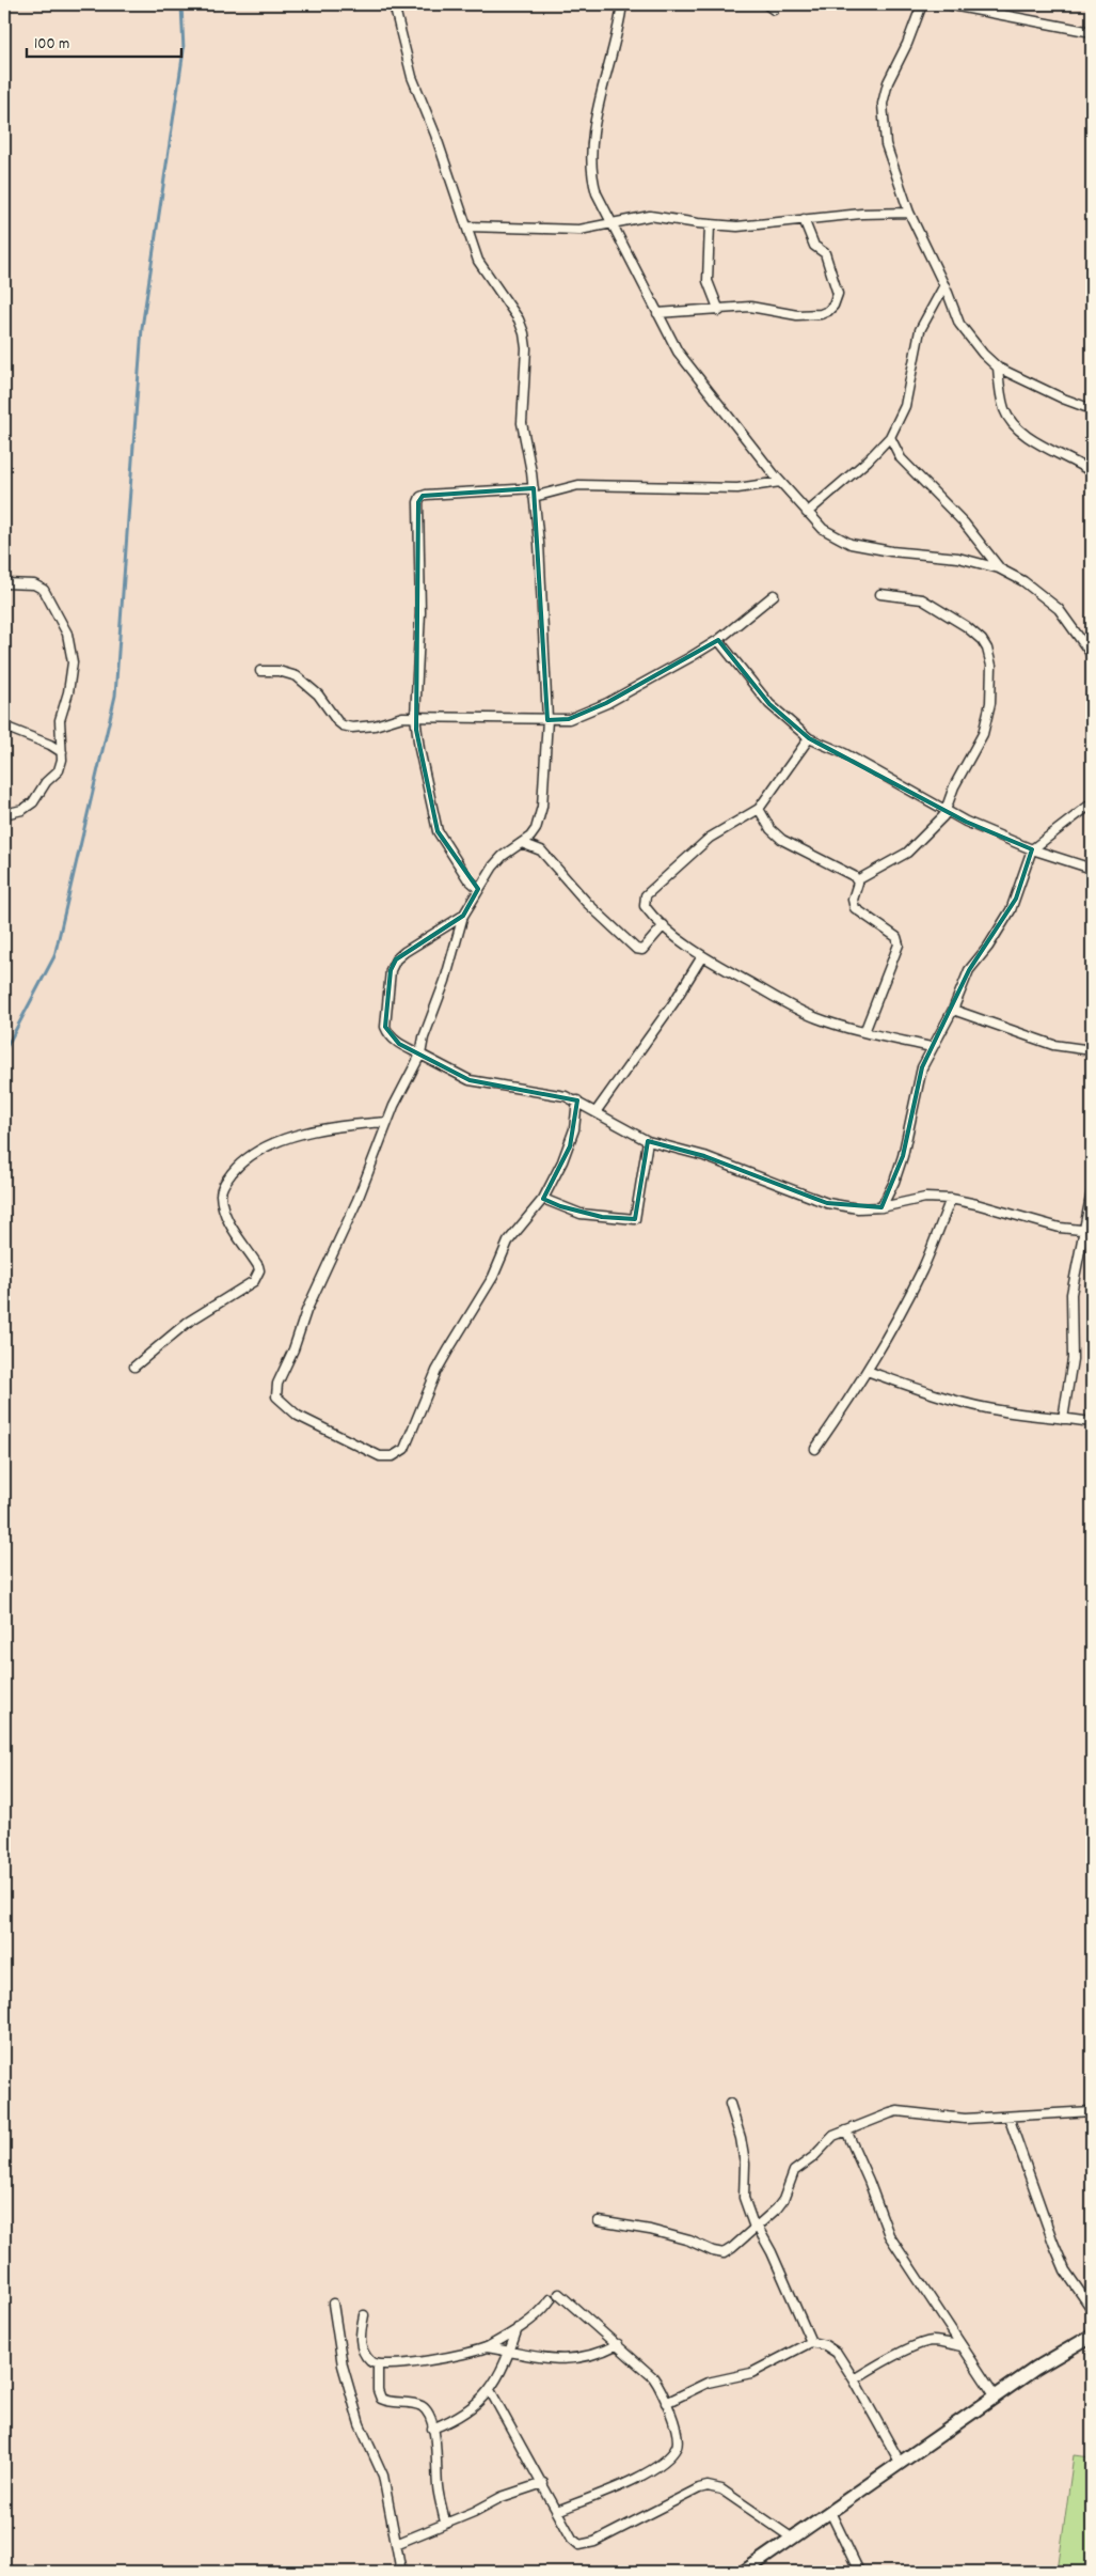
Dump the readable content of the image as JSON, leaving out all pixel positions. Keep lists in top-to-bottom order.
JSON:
{
  "scale_bar": "100 m"
}
